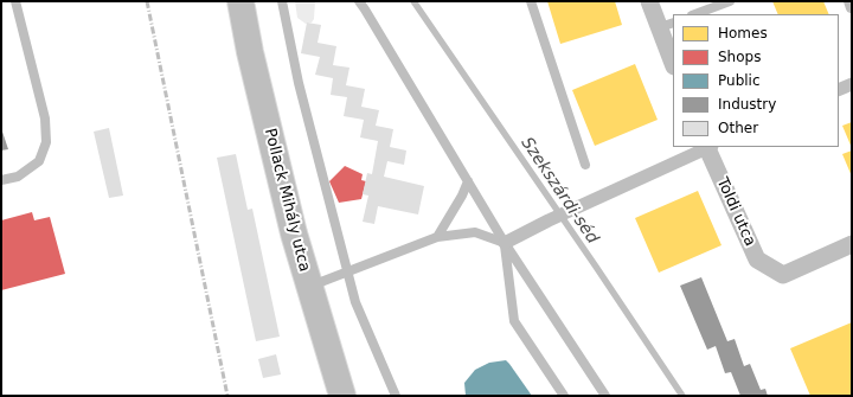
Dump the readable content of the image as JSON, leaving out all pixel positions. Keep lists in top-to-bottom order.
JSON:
{
  "streets": {
    "main road": ["Pollack Mihály utca"],
    "street": ["Toldi utca"]
  },
  "water": ["Szekszárdi-séd"],
  "legend": [
    "Homes",
    "Shops",
    "Public",
    "Industry",
    "Other"
  ]
}
